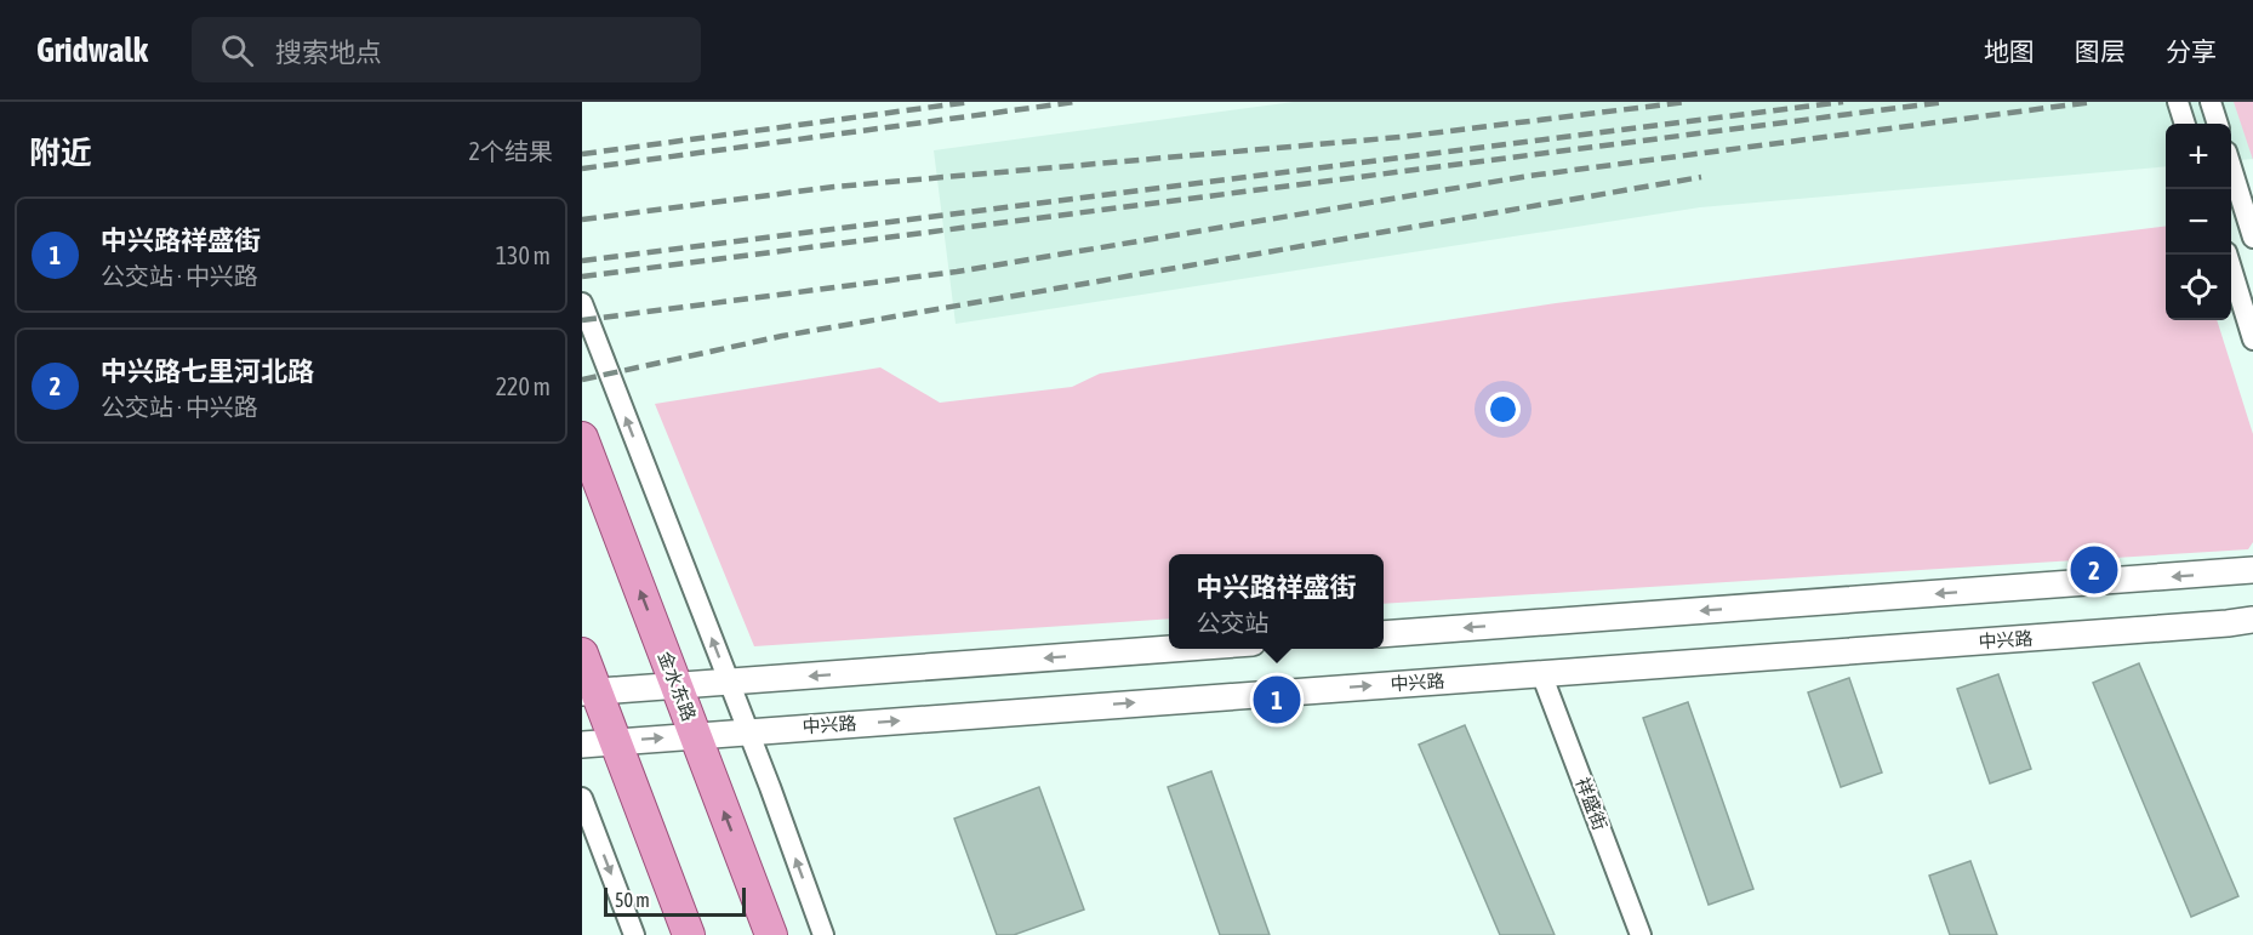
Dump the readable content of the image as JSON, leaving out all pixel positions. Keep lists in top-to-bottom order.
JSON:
{
  "streets": {
    "main road": ["金水东路"],
    "street": ["中兴路", "祥盛街"]
  },
  "crossings": [
    ["中兴路", "金水东路"],
    ["中兴路", "祥盛街"]
  ],
  "scale_bar": "50 m",
  "page": {
    "header": "Gridwalk",
    "search": "搜索地点",
    "nav": ["地图", "图层", "分享"],
    "heading": ["附近", "2个结果"],
    "map_buttons": ["+", "−"],
    "list": [
      {
        "mark": "1",
        "name": "中兴路祥盛街",
        "note": "公交站 · 中兴路",
        "value": "130 m"
      },
      {
        "mark": "2",
        "name": "中兴路七里河北路",
        "note": "公交站 · 中兴路",
        "value": "220 m"
      }
    ],
    "pins": ["2", "1"],
    "popup": ["中兴路祥盛街", "公交站"],
    "scale": "50 m"
  }
}
